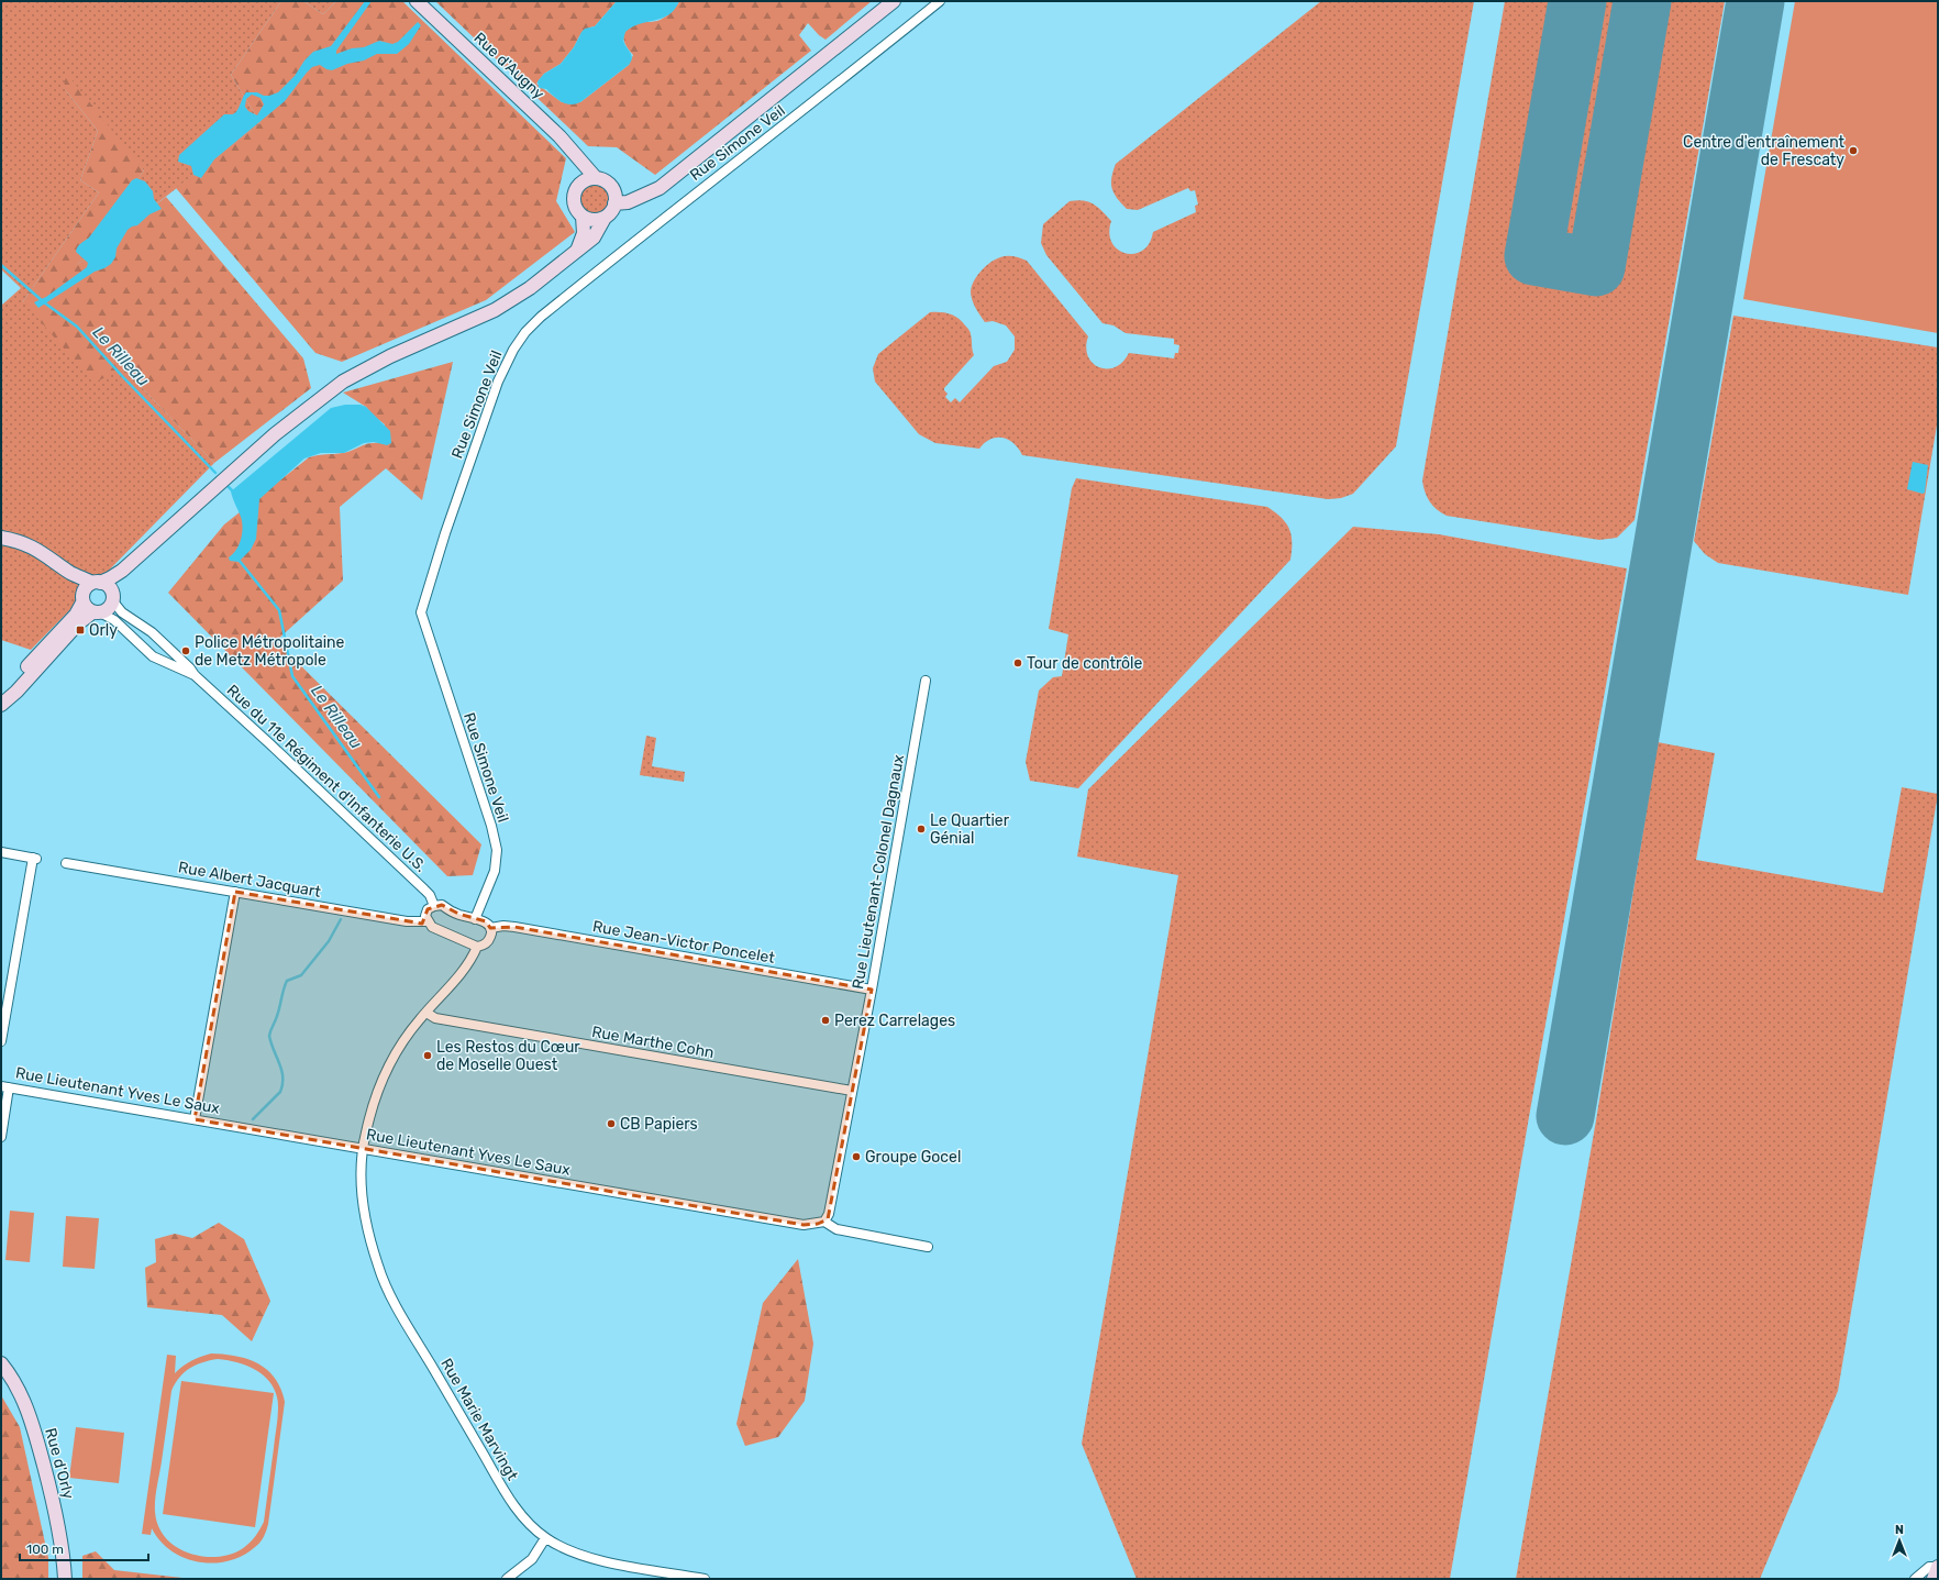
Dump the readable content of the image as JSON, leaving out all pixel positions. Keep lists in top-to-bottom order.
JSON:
{
  "streets": {
    "main road": ["Rue d'Augny", "Rue d'Orly"],
    "street": [
      "Rue Simone Veil",
      "Rue du 11e Régiment d'Infanterie U.S.",
      "Rue Lieutenant-Colonel Dagnaux",
      "Rue Albert Jacquart",
      "Rue Jean-Victor Poncelet",
      "Rue Marthe Cohn",
      "Rue Lieutenant Yves Le Saux",
      "Rue Marie Marvingt"
    ]
  },
  "crossings": [
    ["Rue Lieutenant-Colonel Dagnaux", "Rue Jean-Victor Poncelet"],
    ["Rue Lieutenant-Colonel Dagnaux", "Rue Marthe Cohn"],
    ["Rue Lieutenant-Colonel Dagnaux", "Rue Lieutenant Yves Le Saux"],
    ["Rue Lieutenant Yves Le Saux", "Rue Marie Marvingt"]
  ],
  "water": ["Le Rilleau"],
  "places": {
    "other": [
      "Centre d'entraînement de Frescaty",
      "Police Métropolitaine de Metz Métropole",
      "Tour de contrôle",
      "Le Quartier Génial",
      "Perez Carrelages",
      "Les Restos du Cœur de Moselle Ouest",
      "CB Papiers",
      "Groupe Gocel"
    ],
    "transit": ["Orly"]
  },
  "scale_bar": "100 m",
  "north": "top"
}
